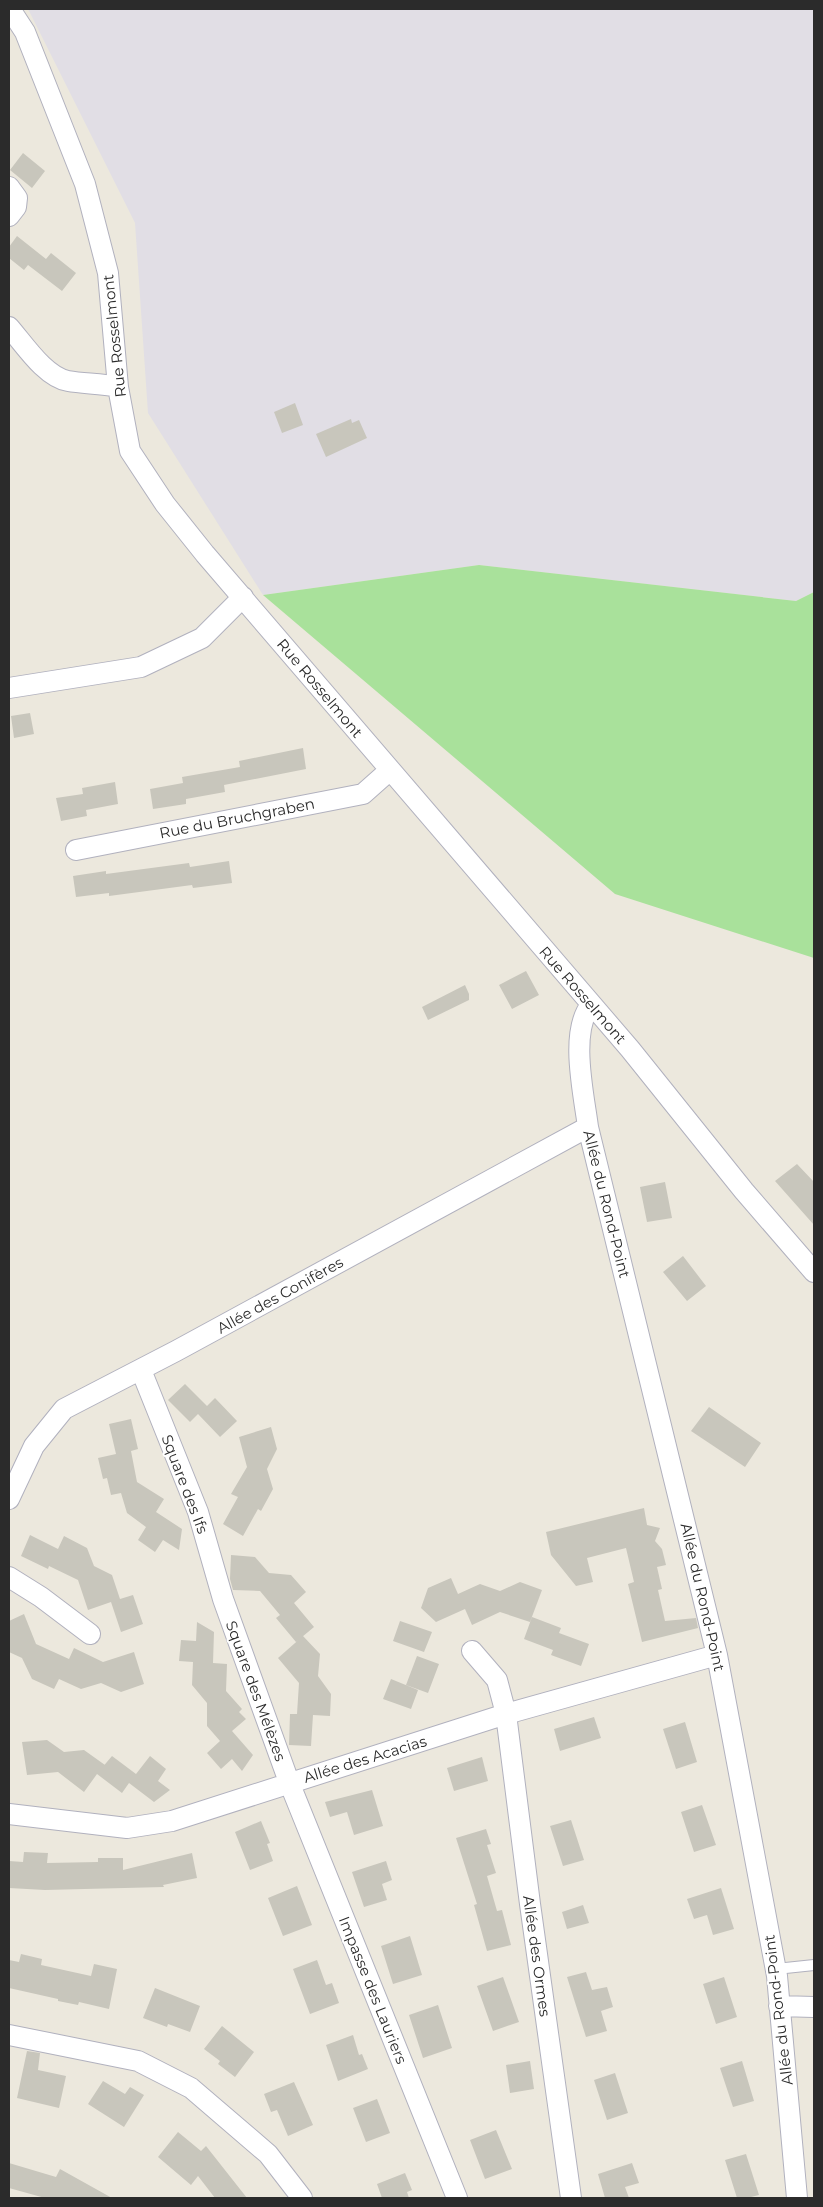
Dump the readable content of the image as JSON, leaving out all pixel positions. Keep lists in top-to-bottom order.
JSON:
{
  "streets": {
    "street": [
      "Rue Rosselmont",
      "Rue du Bruchgraben",
      "Allée du Rond-Point",
      "Allée des Conifères",
      "Square des Ifs",
      "Square des Mélèzes",
      "Allée des Acacias",
      "Allée des Ormes",
      "Impasse des Lauriers"
    ]
  },
  "crossings": [
    ["Rue Rosselmont", "Rue du Bruchgraben"],
    ["Rue Rosselmont", "Allée du Rond-Point"],
    ["Allée du Rond-Point", "Allée des Conifères"],
    ["Allée du Rond-Point", "Allée des Acacias"],
    ["Allée des Conifères", "Square des Ifs"],
    ["Square des Ifs", "Square des Mélèzes"],
    ["Square des Mélèzes", "Allée des Acacias"],
    ["Square des Mélèzes", "Impasse des Lauriers"],
    ["Allée des Acacias", "Allée des Ormes"],
    ["Allée des Acacias", "Impasse des Lauriers"]
  ]
}
